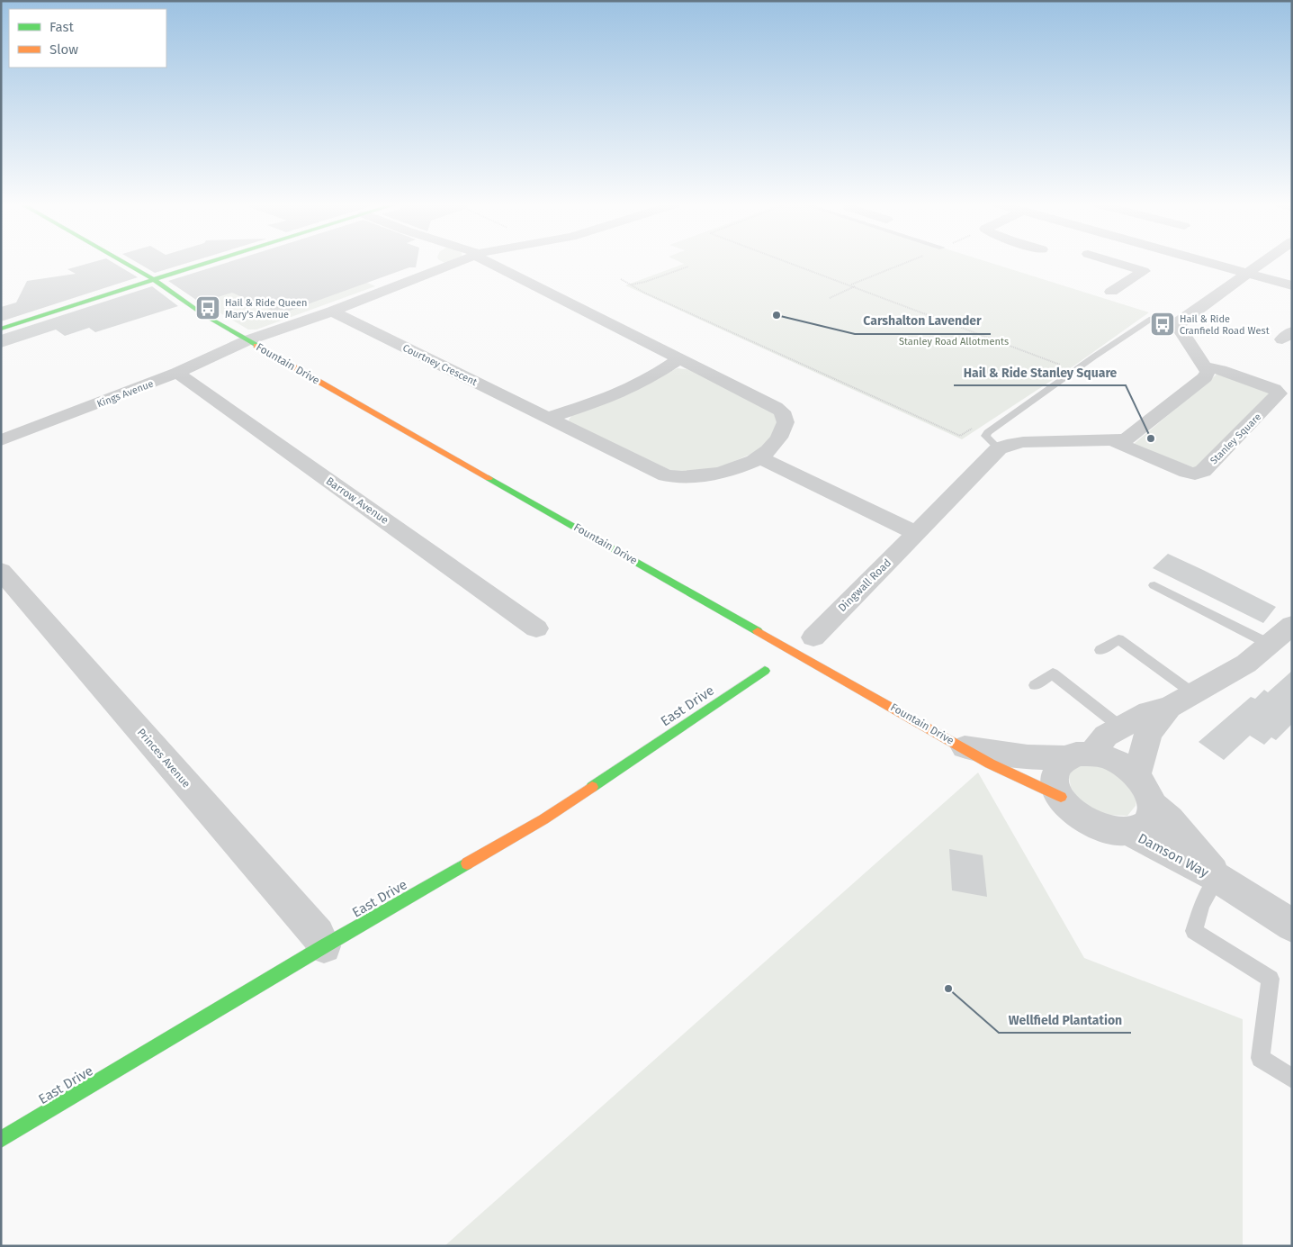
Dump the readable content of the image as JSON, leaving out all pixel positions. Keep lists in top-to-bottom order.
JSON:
{
  "streets": {
    "street": [
      "Fountain Drive",
      "Courtney Crescent",
      "Kings Avenue",
      "Stanley Square",
      "Barrow Avenue",
      "Dingwall Road",
      "East Drive",
      "Princes Avenue",
      "Damson Way"
    ]
  },
  "crossings": [
    ["Fountain Drive", "Kings Avenue"],
    ["Fountain Drive", "Damson Way"],
    ["Courtney Crescent", "Kings Avenue"],
    ["Kings Avenue", "Barrow Avenue"],
    ["Stanley Square", "Dingwall Road"],
    ["East Drive", "Princes Avenue"]
  ],
  "parks": ["Stanley Road Allotments"],
  "places": {
    "bus stop": ["Hail & Ride Queen Mary's Avenue", "Hail & Ride Cranfield Road West"],
    "other": ["Carshalton Lavender", "Hail & Ride Stanley Square", "Wellfield Plantation"]
  },
  "legend": ["Fast", "Slow"]
}
